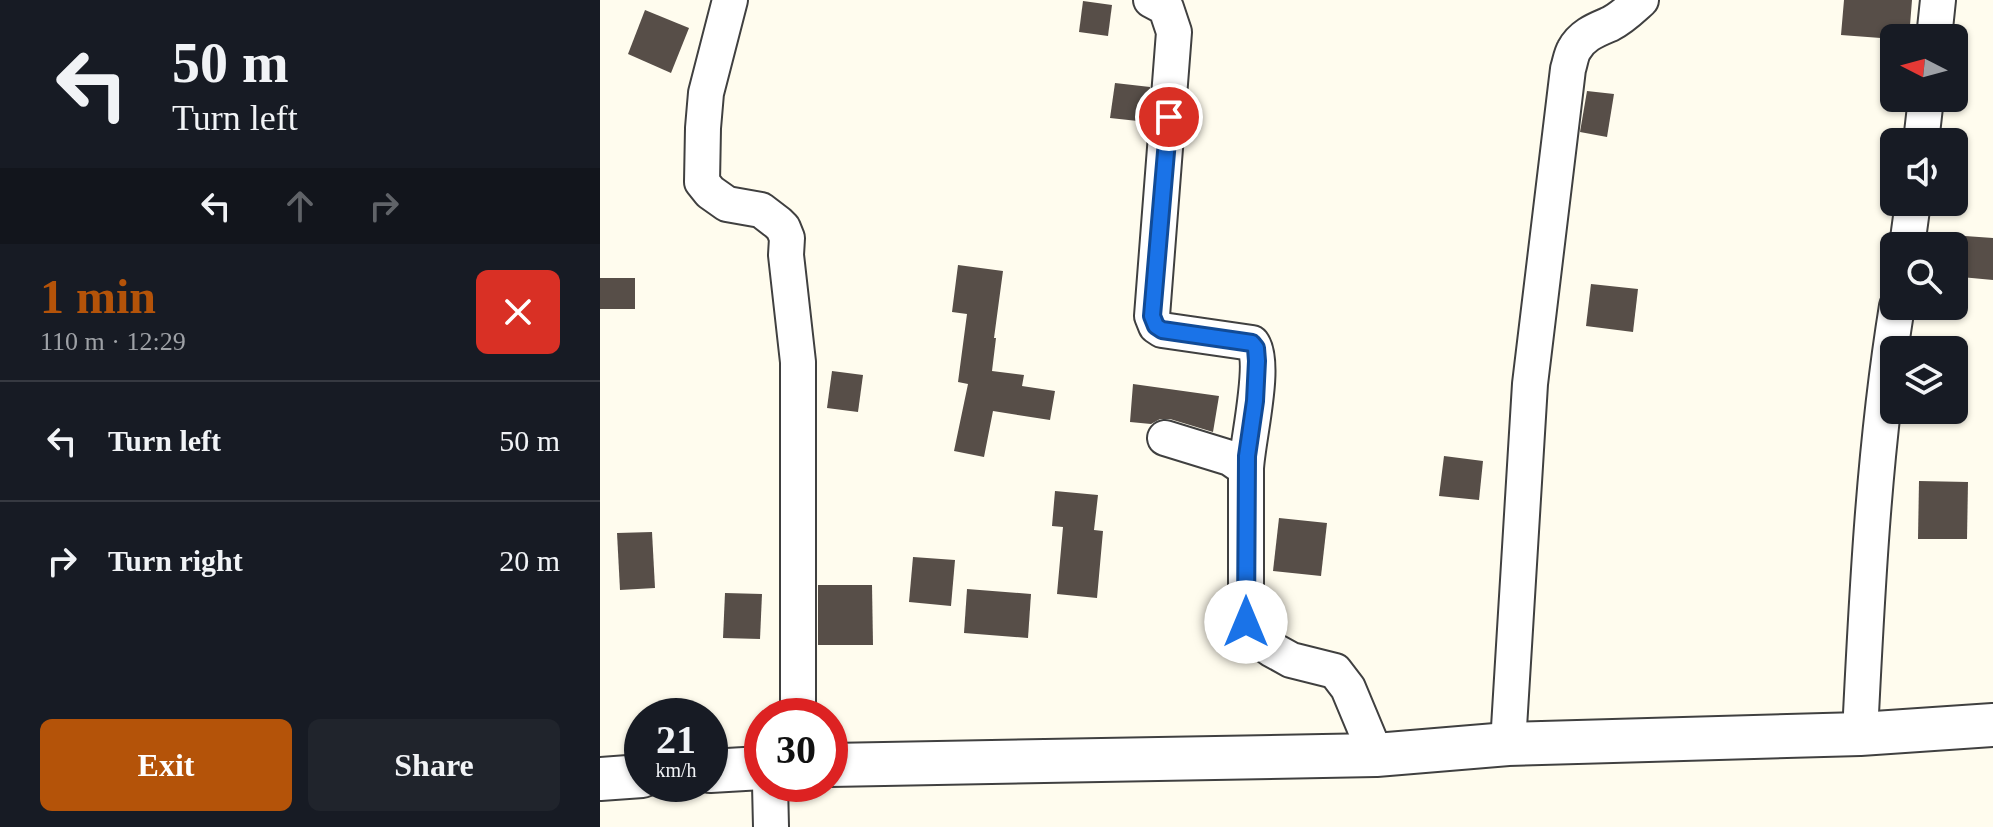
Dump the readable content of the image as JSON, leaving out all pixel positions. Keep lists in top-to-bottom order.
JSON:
{
  "north": "left",
  "page": {
    "turn": ["50 m", "Turn left"],
    "heading": ["1 min", "110 m · 12:29"],
    "list": [
      {
        "name": "Turn left",
        "value": "50 m"
      },
      {
        "name": "Turn right",
        "value": "20 m"
      }
    ],
    "speed": "21 km/h",
    "limit": "30",
    "buttons": ["Exit", "Share"]
  }
}
